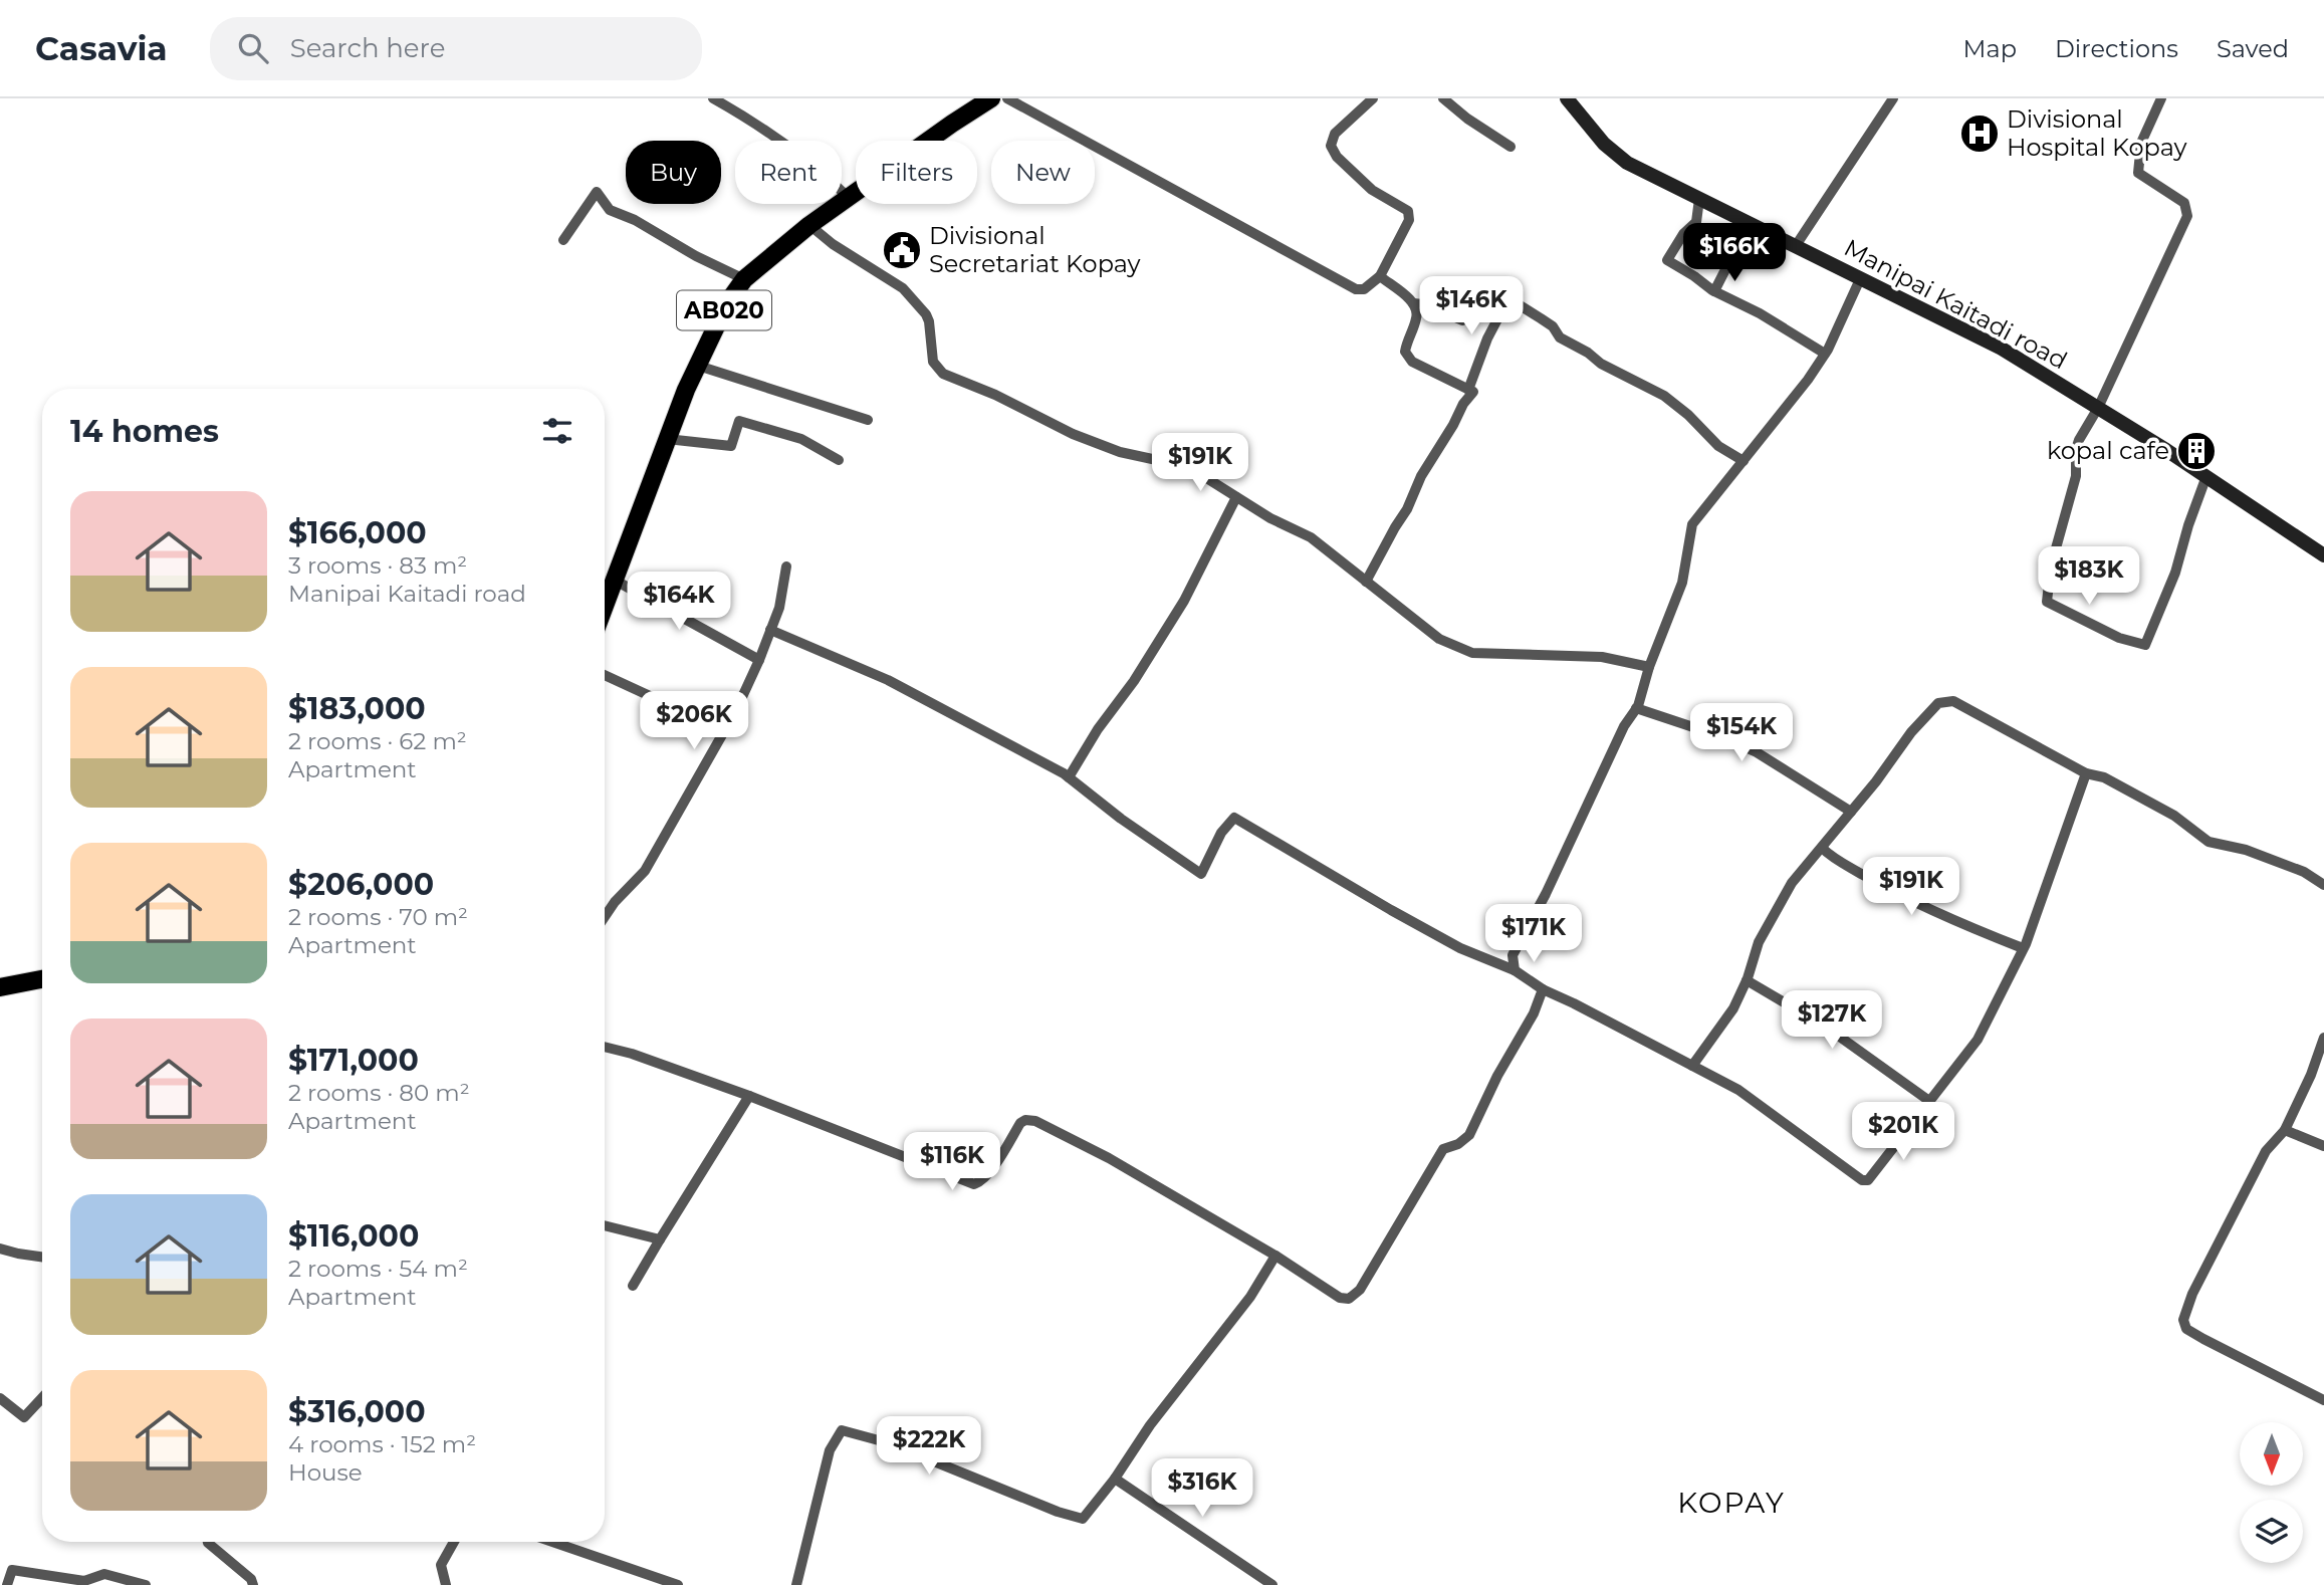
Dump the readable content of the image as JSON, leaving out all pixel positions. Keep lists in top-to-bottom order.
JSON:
{
  "streets": {
    "main road": ["Manipai Kaitadi road", "AB020"]
  },
  "districts": ["KOPAY"],
  "places": {
    "hospital": ["Divisional Hospital Kopay"],
    "public building": ["Divisional Secretariat Kopay"],
    "building": ["kopal cafe"]
  },
  "north": "bottom",
  "page": {
    "header": "Casavia",
    "search": "Search here",
    "nav": ["Map", "Directions", "Saved"],
    "chip": [
      "Buy",
      "Rent",
      "Filters",
      "New"
    ],
    "price": [
      "$166K",
      "$146K",
      "$191K",
      "$183K",
      "$164K",
      "$206K",
      "$154K",
      "$191K",
      "$171K",
      "$127K",
      "$201K",
      "$116K",
      "$222K",
      "$316K"
    ],
    "heading": "14 homes",
    "list": [
      {
        "name": "$166,000",
        "note": "3 rooms · 83 m² · Manipai Kaitadi road"
      },
      {
        "name": "$183,000",
        "note": "2 rooms · 62 m² · Apartment"
      },
      {
        "name": "$206,000",
        "note": "2 rooms · 70 m² · Apartment"
      },
      {
        "name": "$171,000",
        "note": "2 rooms · 80 m² · Apartment"
      },
      {
        "name": "$116,000",
        "note": "2 rooms · 54 m² · Apartment"
      },
      {
        "name": "$316,000",
        "note": "4 rooms · 152 m² · House"
      }
    ]
  }
}
